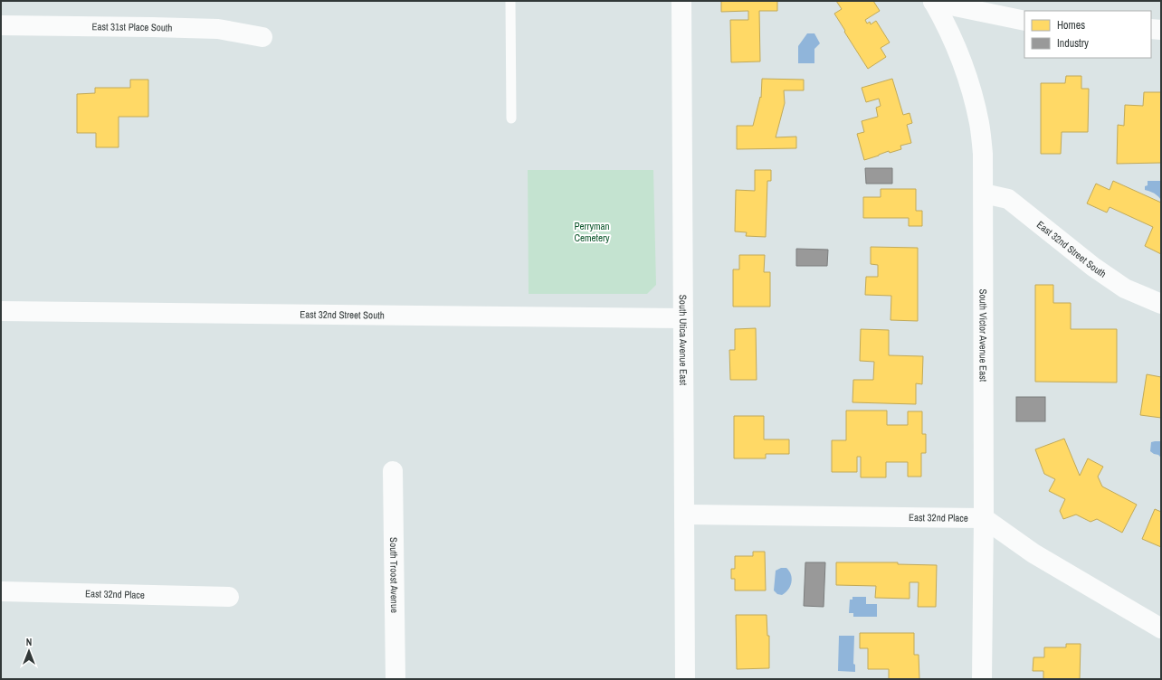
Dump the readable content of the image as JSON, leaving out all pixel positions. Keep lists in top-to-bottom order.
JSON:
{
  "streets": {
    "street": [
      "East 31st Place South",
      "East 32nd Street South",
      "South Victor Avenue East",
      "South Utica Avenue East",
      "East 32nd Place",
      "South Troost Avenue"
    ]
  },
  "crossings": [
    ["East 32nd Street South", "South Victor Avenue East"],
    ["East 32nd Street South", "South Utica Avenue East"],
    ["South Victor Avenue East", "East 32nd Place"],
    ["South Utica Avenue East", "East 32nd Place"]
  ],
  "parks": ["Perryman Cemetery"],
  "legend": ["Homes", "Industry"],
  "north": "top"
}
